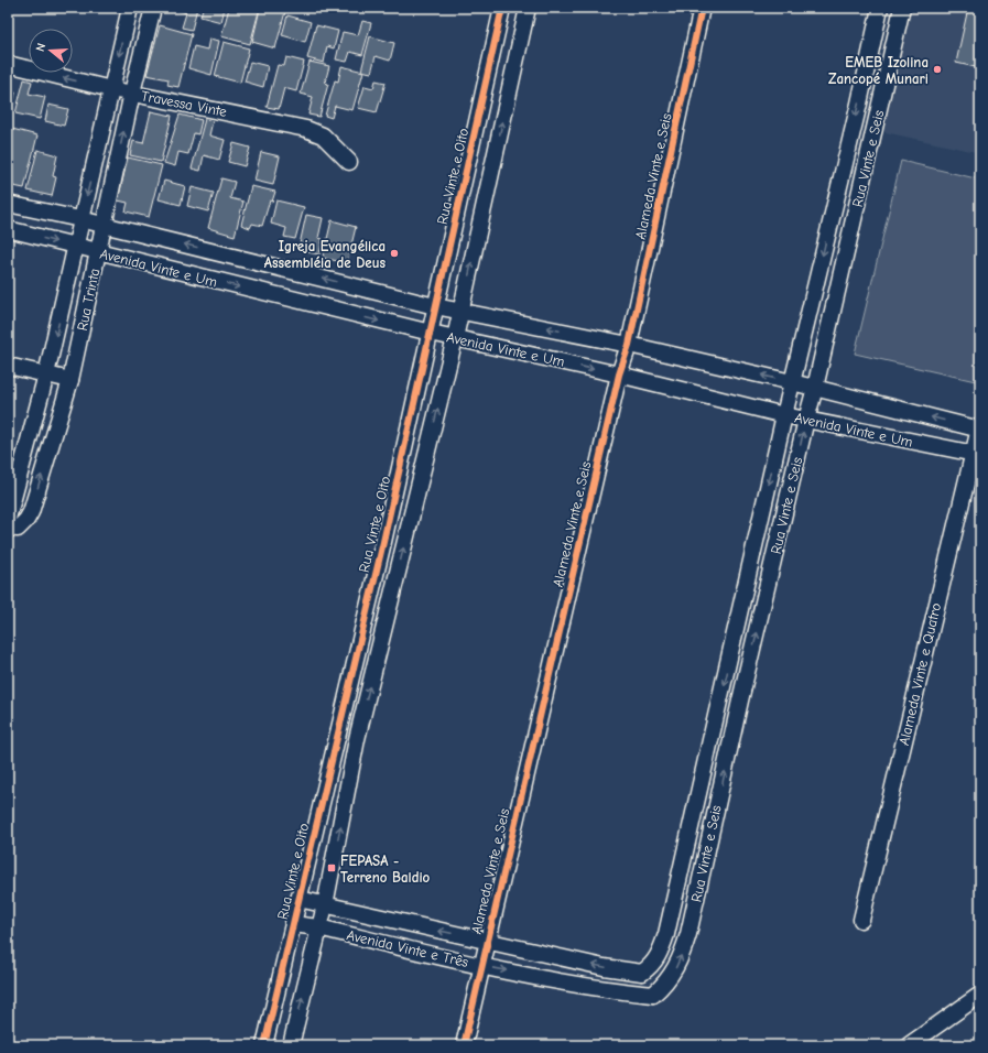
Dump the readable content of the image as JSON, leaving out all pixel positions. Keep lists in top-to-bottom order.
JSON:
{
  "streets": {
    "street": [
      "Travessa Vinte",
      "Rua Vinte e Seis",
      "Rua Vinte e Oito",
      "Alameda Vinte e Seis",
      "Avenida Vinte e Um",
      "Rua Trinta",
      "Alameda Vinte e Quatro",
      "Avenida Vinte e Três"
    ]
  },
  "crossings": [
    ["Travessa Vinte", "Rua Trinta"],
    ["Rua Vinte e Seis", "Avenida Vinte e Um"],
    ["Rua Vinte e Seis", "Avenida Vinte e Três"],
    ["Rua Vinte e Oito", "Avenida Vinte e Um"],
    ["Rua Vinte e Oito", "Avenida Vinte e Três"],
    ["Alameda Vinte e Seis", "Avenida Vinte e Um"],
    ["Alameda Vinte e Seis", "Avenida Vinte e Três"],
    ["Avenida Vinte e Um", "Rua Trinta"],
    ["Avenida Vinte e Um", "Alameda Vinte e Quatro"]
  ],
  "places": {
    "other": ["EMEB Izolina Zancopé Munari", "Igreja Evangélica Assembléia de Deus"],
    "transit": ["FEPASA - Terreno Baldio"]
  },
  "north": "left"
}
